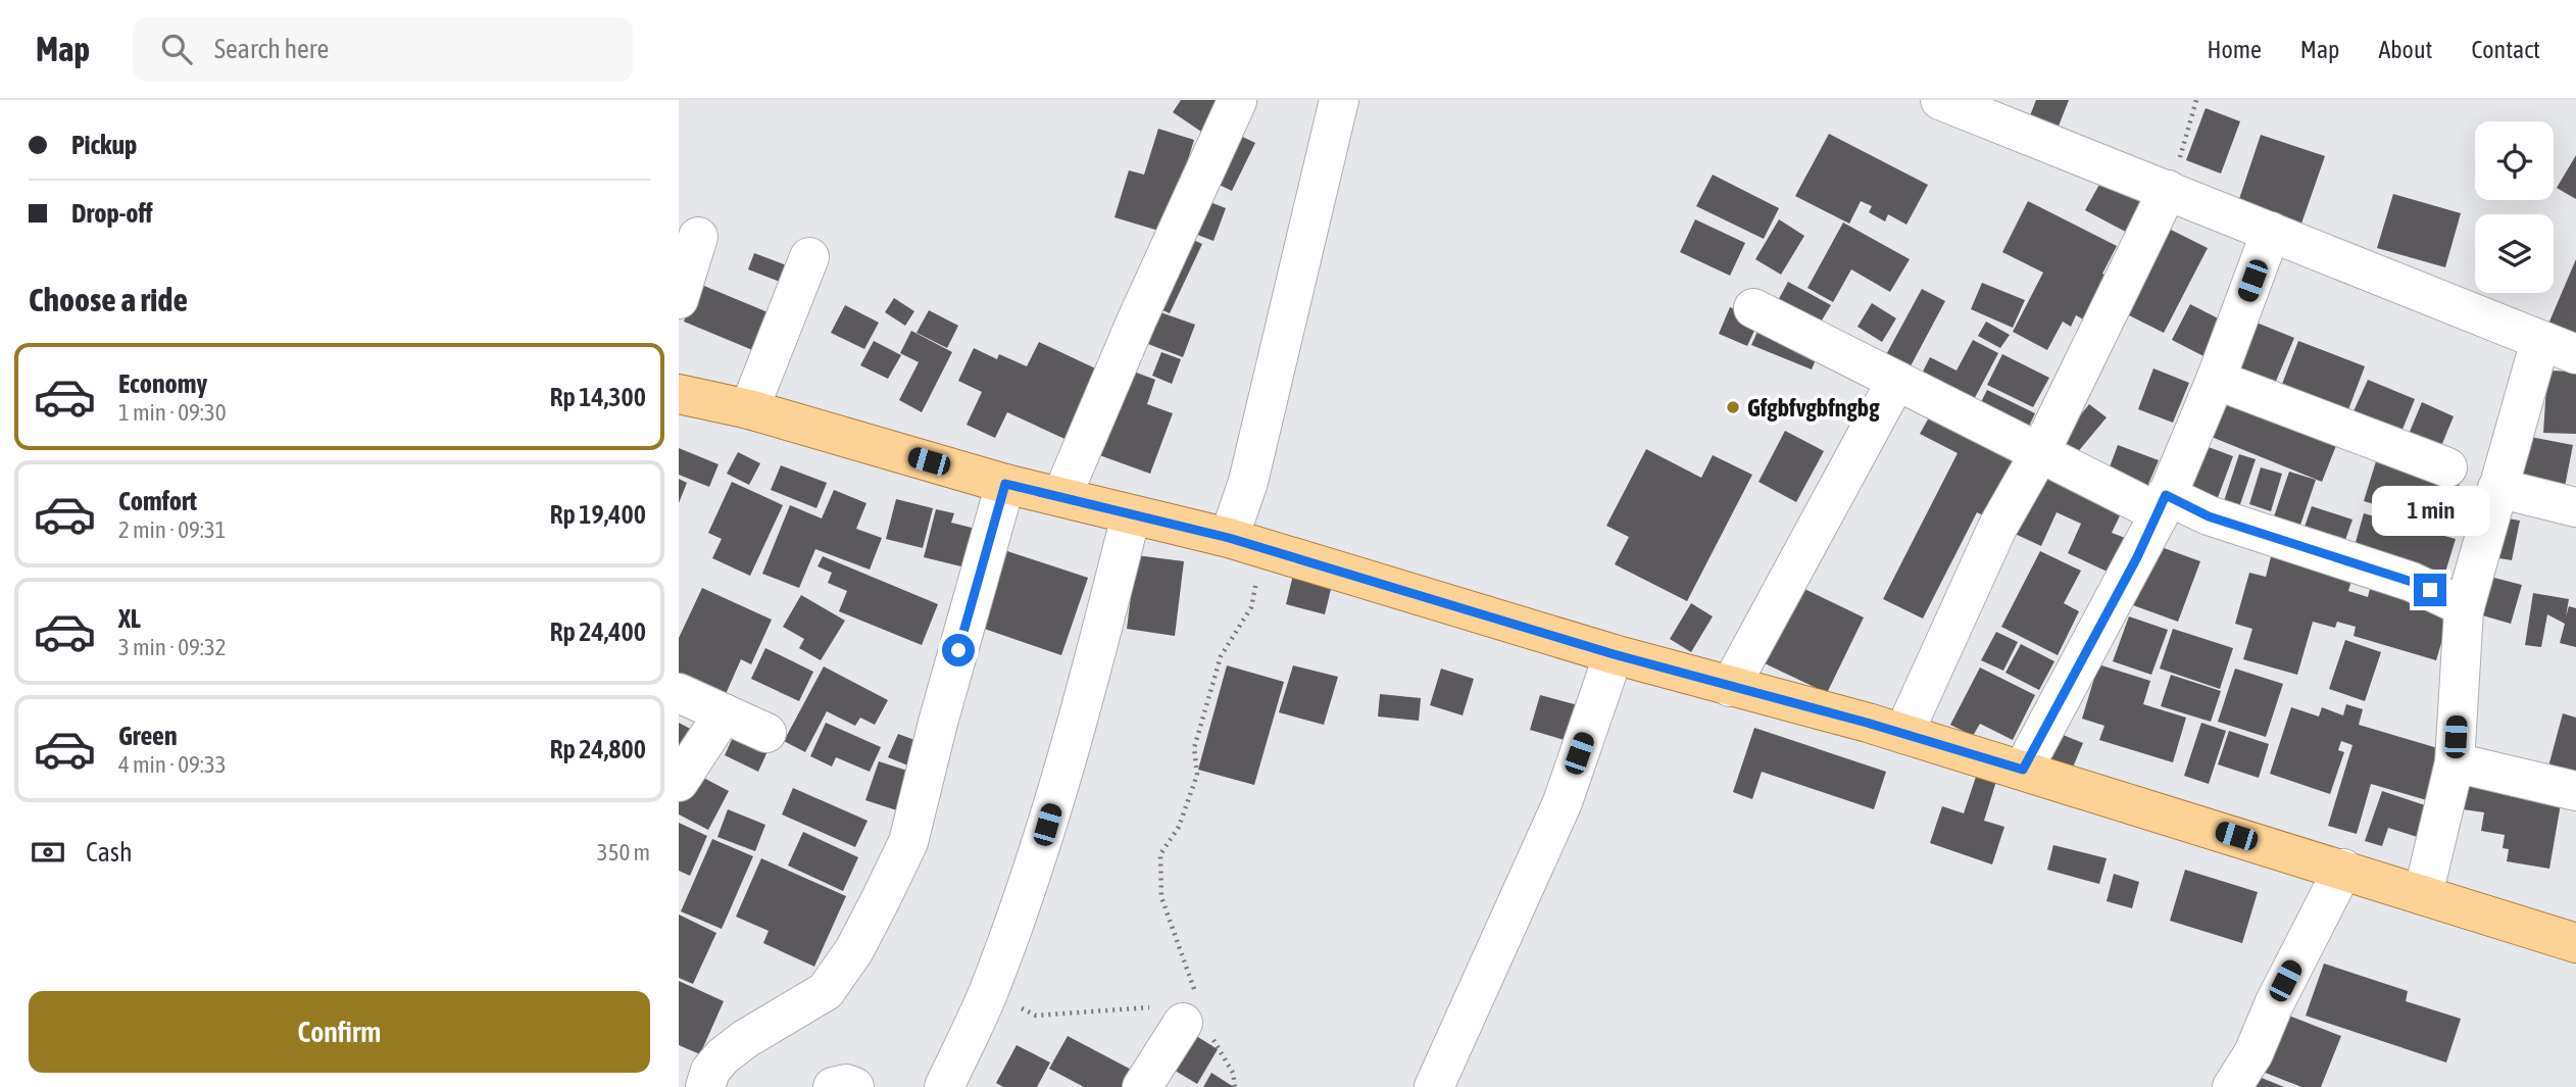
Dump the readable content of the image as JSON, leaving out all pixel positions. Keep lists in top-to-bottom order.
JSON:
{
  "places": ["Gfgbfvgbfngbg"],
  "page": {
    "header": "Map",
    "search": "Search here",
    "nav": [
      "Home",
      "Map",
      "About",
      "Contact"
    ],
    "banner": ["Pickup", "Drop-off"],
    "heading": "Choose a ride",
    "list": [
      {
        "name": "Economy",
        "note": "1 min · 09:30",
        "value": "Rp 14,300"
      },
      {
        "name": "Comfort",
        "note": "2 min · 09:31",
        "value": "Rp 19,400"
      },
      {
        "name": "XL",
        "note": "3 min · 09:32",
        "value": "Rp 24,400"
      },
      {
        "name": "Green",
        "note": "4 min · 09:33",
        "value": "Rp 24,800"
      }
    ],
    "bubble": "1 min",
    "pay": ["Cash", "350 m"],
    "buttons": "Confirm"
  }
}
